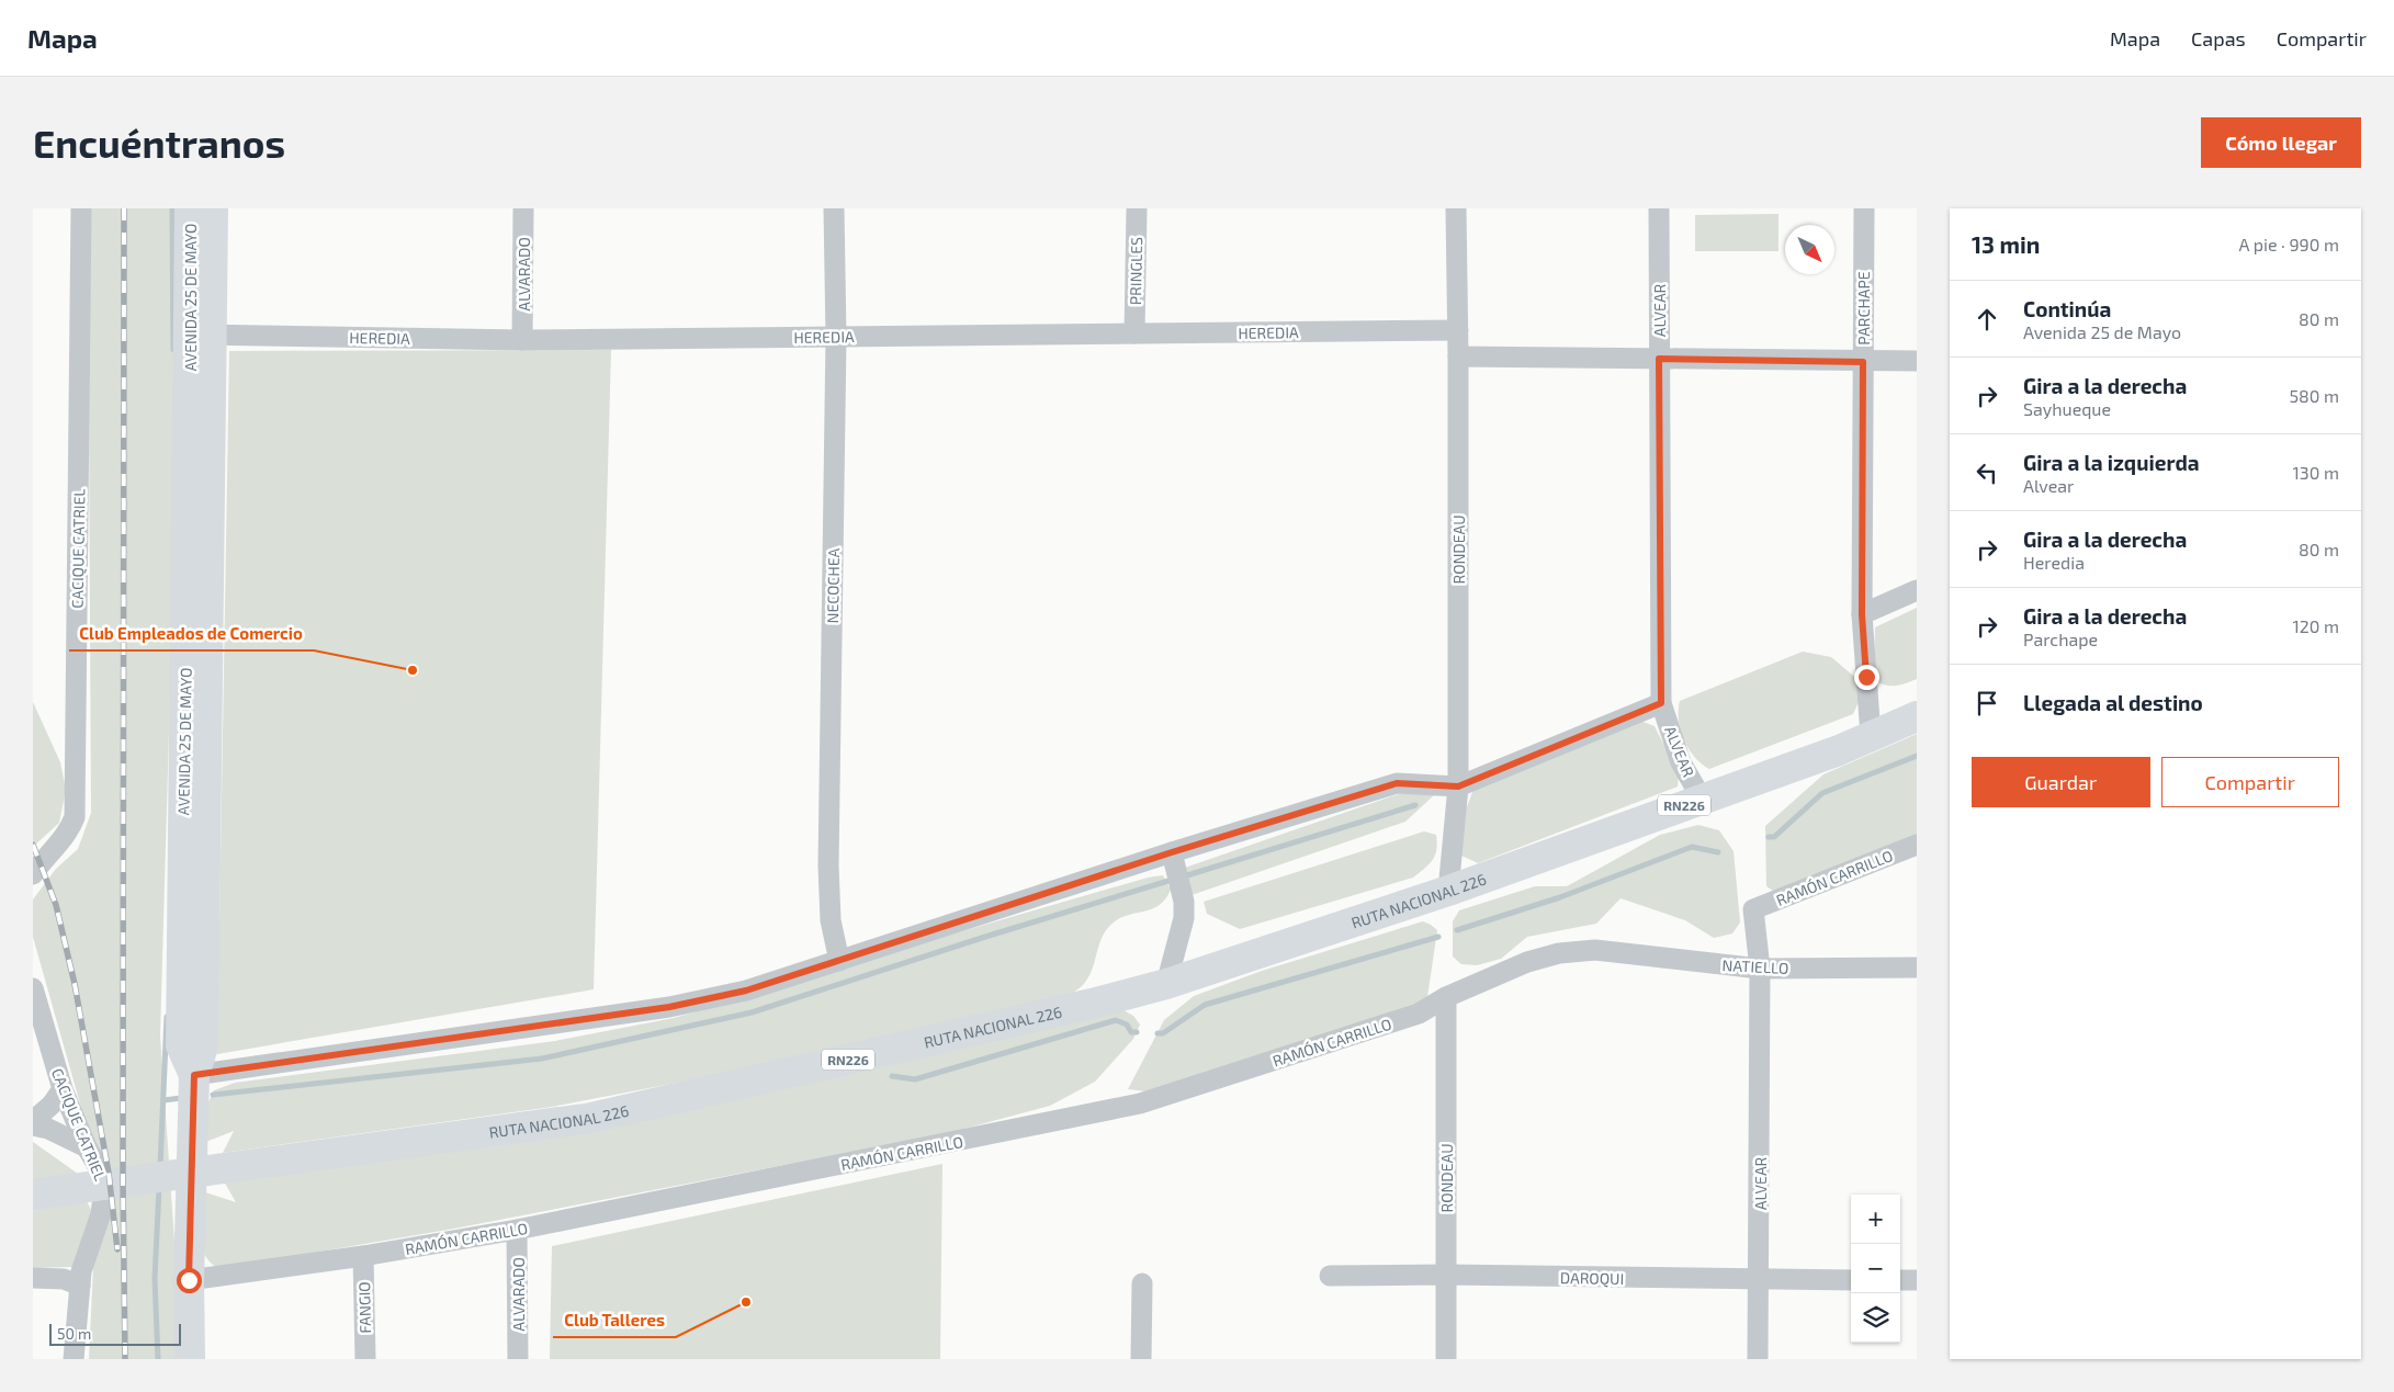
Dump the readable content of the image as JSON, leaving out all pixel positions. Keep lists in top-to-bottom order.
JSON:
{
  "streets": {
    "main road": ["AVENIDA 25 DE MAYO", "RN226", "RUTA NACIONAL 226"],
    "street": [
      "PRINGLES",
      "ALVARADO",
      "PARCHAPE",
      "ALVEAR",
      "HEREDIA",
      "CACIQUE CATRIEL",
      "RONDEAU",
      "NECOCHEA",
      "RAMÓN CARRILLO",
      "NATIELLO",
      "DAROQUI",
      "FANGIO"
    ]
  },
  "crossings": [
    ["PRINGLES", "HEREDIA"],
    ["ALVARADO", "HEREDIA"],
    ["ALVARADO", "RAMÓN CARRILLO"],
    ["AVENIDA 25 DE MAYO", "HEREDIA"],
    ["AVENIDA 25 DE MAYO", "RAMÓN CARRILLO"],
    ["PARCHAPE", "RUTA NACIONAL 226"],
    ["ALVEAR", "RAMÓN CARRILLO"],
    ["ALVEAR", "RUTA NACIONAL 226"],
    ["ALVEAR", "NATIELLO"],
    ["ALVEAR", "DAROQUI"],
    ["HEREDIA", "RONDEAU"],
    ["HEREDIA", "NECOCHEA"],
    ["RONDEAU", "RAMÓN CARRILLO"],
    ["RONDEAU", "RUTA NACIONAL 226"],
    ["RONDEAU", "DAROQUI"],
    ["RAMÓN CARRILLO", "NATIELLO"],
    ["RAMÓN CARRILLO", "FANGIO"]
  ],
  "places": ["Club Empleados de Comercio", "Club Talleres"],
  "scale_bar": "50 m",
  "north": "bottom right",
  "page": {
    "header": "Mapa",
    "nav": ["Mapa", "Capas", "Compartir"],
    "buttons": [
      "Cómo llegar",
      ["Guardar", "Compartir"]
    ],
    "title": "Encuéntranos",
    "heading": ["13 min", "A pie · 990 m"],
    "list": [
      ["Continúa", "Avenida 25 de Mayo", "80 m"],
      ["Gira a la derecha", "Sayhueque", "580 m"],
      ["Gira a la izquierda", "Alvear", "130 m"],
      ["Gira a la derecha", "Heredia", "80 m"],
      ["Gira a la derecha", "Parchape", "120 m"],
      "Llegada al destino"
    ],
    "map_buttons": ["+", "−"],
    "scale": "50 m"
  }
}
